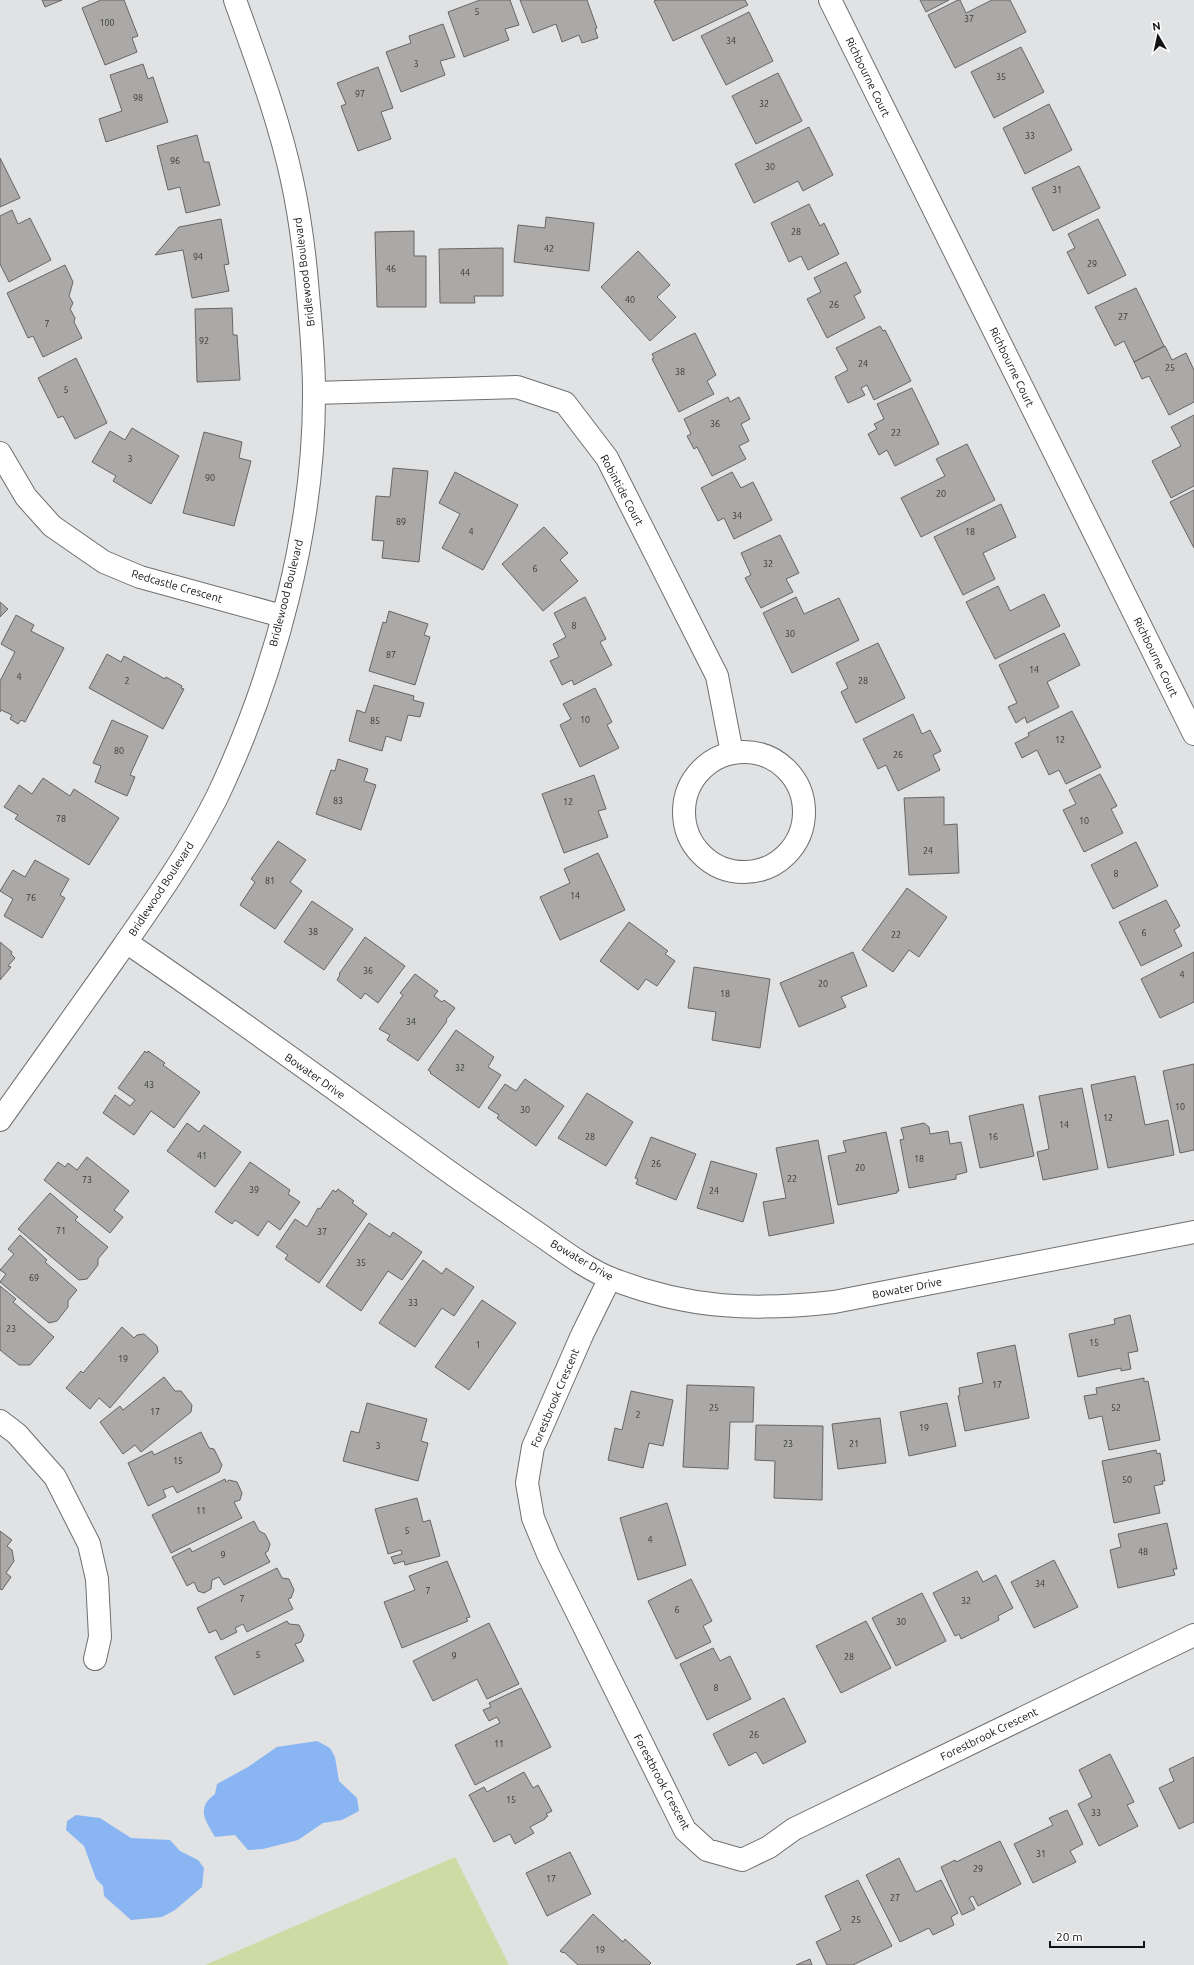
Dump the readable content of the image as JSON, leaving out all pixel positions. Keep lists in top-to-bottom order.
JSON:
{
  "streets": {
    "street": [
      "Richbourne Court",
      "Bridlewood Boulevard",
      "Robintide Court",
      "Redcastle Crescent",
      "Bowater Drive",
      "Forestbrook Crescent"
    ]
  },
  "crossings": [
    ["Bridlewood Boulevard", "Robintide Court"],
    ["Bridlewood Boulevard", "Redcastle Crescent"],
    ["Bridlewood Boulevard", "Bowater Drive"],
    ["Bowater Drive", "Forestbrook Crescent"]
  ],
  "house_numbers": [
    "5",
    "37",
    "100",
    "34",
    "3",
    "35",
    "97",
    "98",
    "32",
    "33",
    "96",
    "30",
    "31",
    "28",
    "42",
    "94",
    "29",
    "46",
    "44",
    "40",
    "26",
    "27",
    "7",
    "92",
    "24",
    "25",
    "38",
    "5",
    "36",
    "22",
    "3",
    "90",
    "20",
    "34",
    "89",
    "4",
    "18",
    "32",
    "6",
    "8",
    "30",
    "87",
    "14",
    "4",
    "2",
    "28",
    "10",
    "85",
    "12",
    "80",
    "26",
    "83",
    "12",
    "78",
    "10",
    "24",
    "8",
    "81",
    "14",
    "76",
    "38",
    "6",
    "22",
    "36",
    "4",
    "20",
    "18",
    "34",
    "32",
    "43",
    "10",
    "30",
    "12",
    "14",
    "28",
    "16",
    "41",
    "18",
    "26",
    "20",
    "22",
    "73",
    "39",
    "24",
    "71",
    "37",
    "35",
    "69",
    "33",
    "23",
    "15",
    "1",
    "19",
    "17",
    "25",
    "52",
    "17",
    "2",
    "19",
    "23",
    "21",
    "3",
    "15",
    "50",
    "11",
    "5",
    "4",
    "48",
    "9",
    "34",
    "7",
    "7",
    "32",
    "6",
    "30",
    "5",
    "9",
    "28",
    "8",
    "26",
    "11",
    "15",
    "33",
    "31",
    "29",
    "17",
    "27",
    "25",
    "19"
  ],
  "scale_bar": "20 m",
  "north": "top"
}
